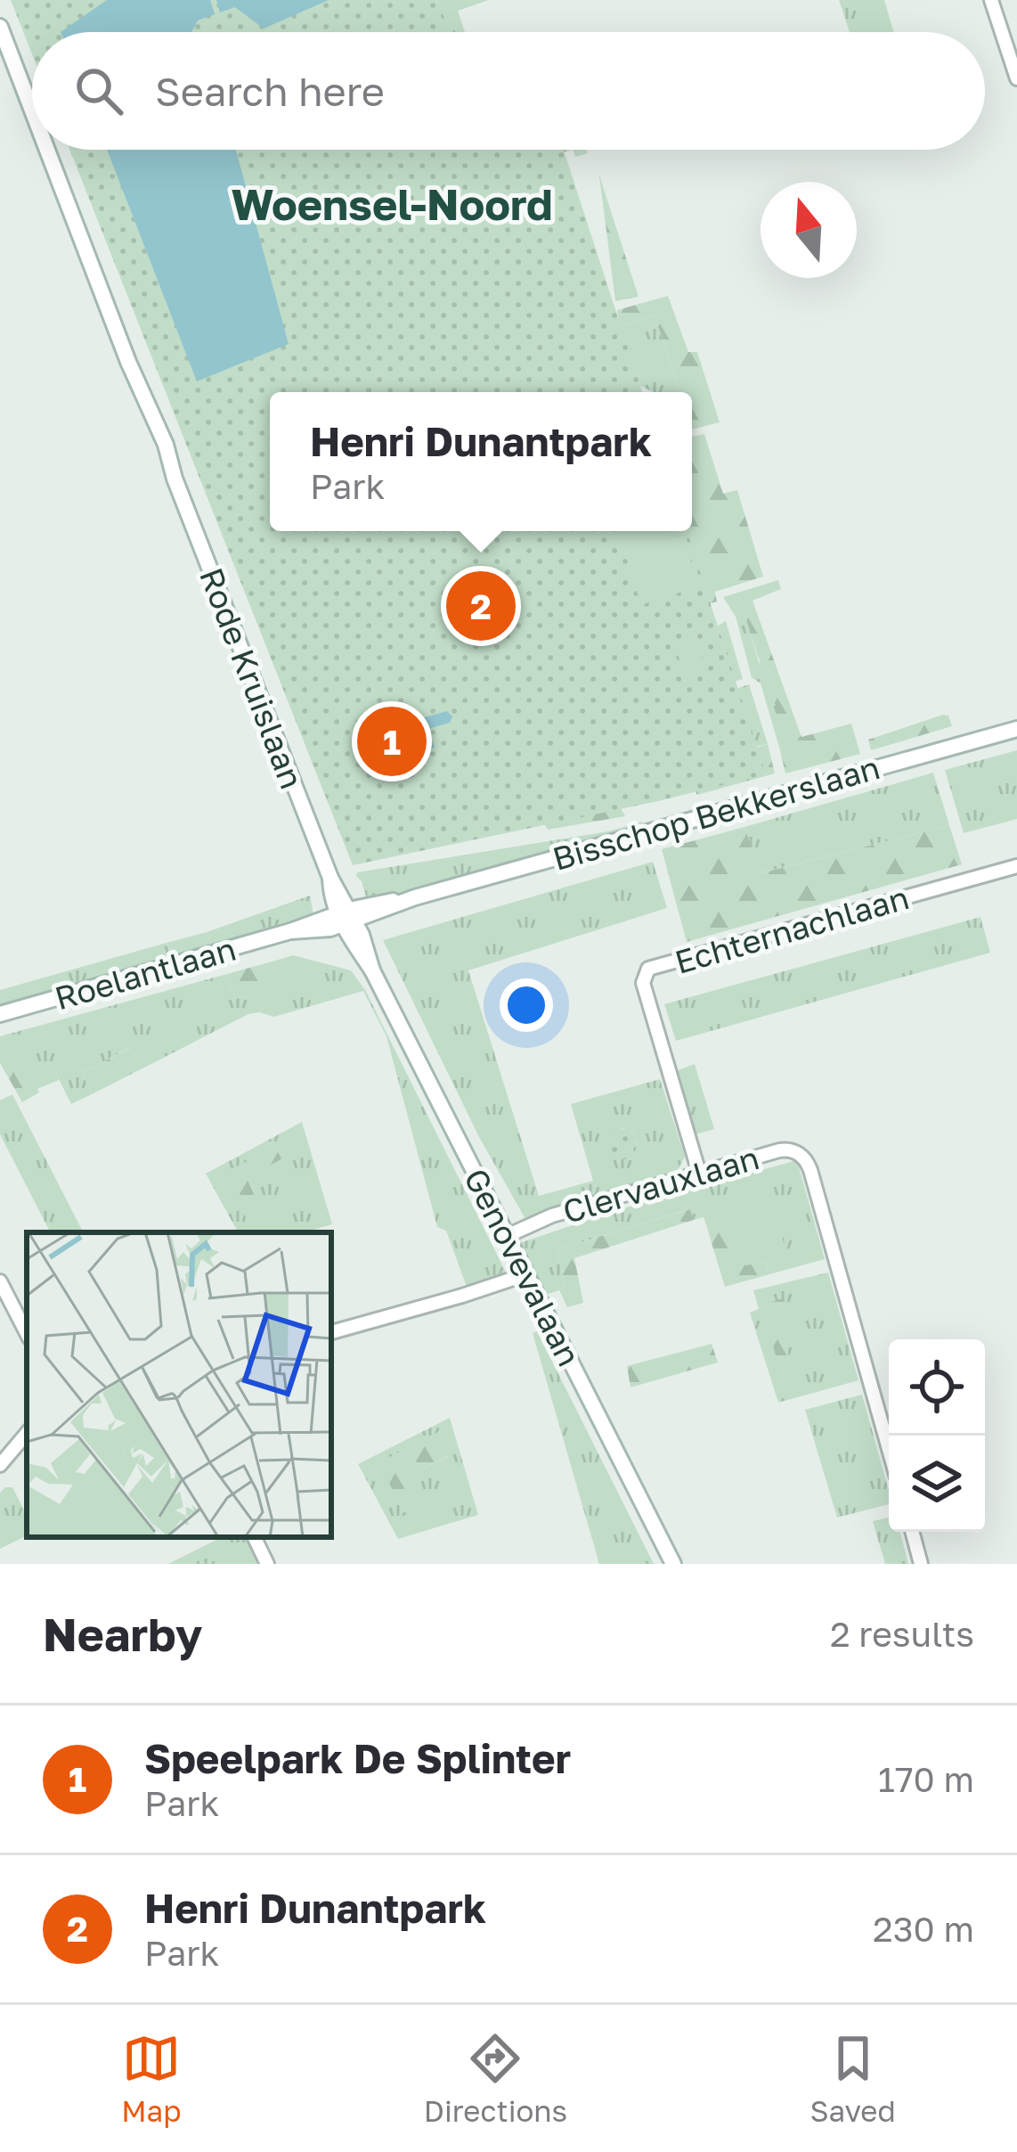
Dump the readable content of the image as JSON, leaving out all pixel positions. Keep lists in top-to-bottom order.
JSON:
{
  "streets": {
    "main road": [
      "Rode Kruislaan",
      "Bisschop Bekkerslaan",
      "Roelantlaan",
      "Genovevalaan"
    ],
    "street": ["Echternachlaan", "Clervauxlaan"]
  },
  "crossings": [
    ["Rode Kruislaan", "Bisschop Bekkerslaan"],
    ["Rode Kruislaan", "Roelantlaan"],
    ["Rode Kruislaan", "Genovevalaan"],
    ["Bisschop Bekkerslaan", "Roelantlaan"],
    ["Bisschop Bekkerslaan", "Genovevalaan"],
    ["Echternachlaan", "Clervauxlaan"],
    ["Roelantlaan", "Genovevalaan"],
    ["Clervauxlaan", "Genovevalaan"]
  ],
  "districts": ["Woensel-Noord"],
  "north": "top",
  "page": {
    "search": "Search here",
    "popup": ["Henri Dunantpark", "Park"],
    "pins": ["2", "1"],
    "heading": ["Nearby", "2 results"],
    "list": [
      {
        "mark": "1",
        "name": "Speelpark De Splinter",
        "note": "Park",
        "value": "170 m"
      },
      {
        "mark": "2",
        "name": "Henri Dunantpark",
        "note": "Park",
        "value": "230 m"
      }
    ],
    "nav": ["Map", "Directions", "Saved"]
  }
}
